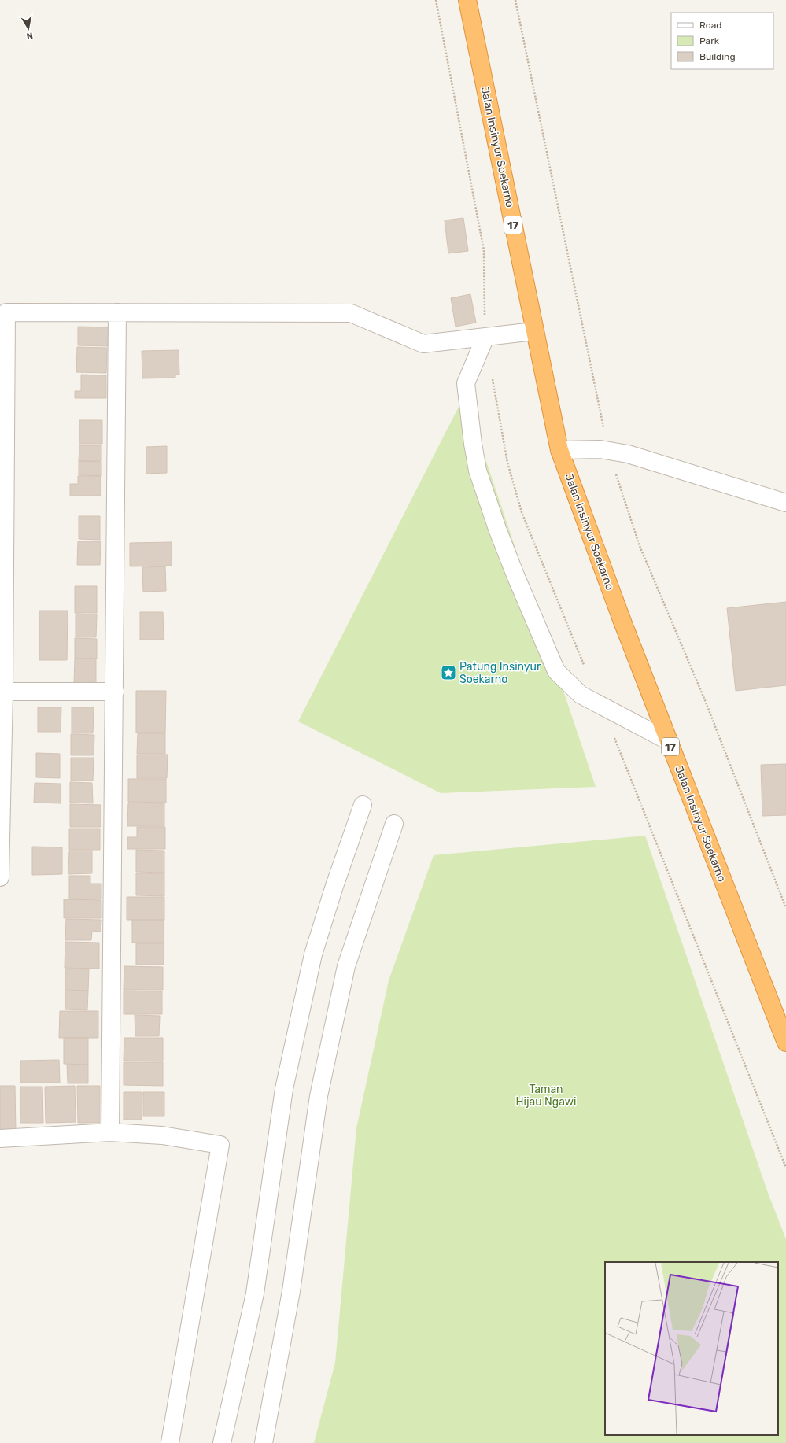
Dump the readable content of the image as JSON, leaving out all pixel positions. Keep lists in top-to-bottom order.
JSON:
{
  "streets": {
    "highway": ["Jalan Insinyur Soekarno", "17"]
  },
  "parks": ["Taman Hijau Ngawi"],
  "places": {
    "place": ["Patung Insinyur Soekarno"]
  },
  "legend": ["Road", "Park", "Building"],
  "north": "bottom"
}
